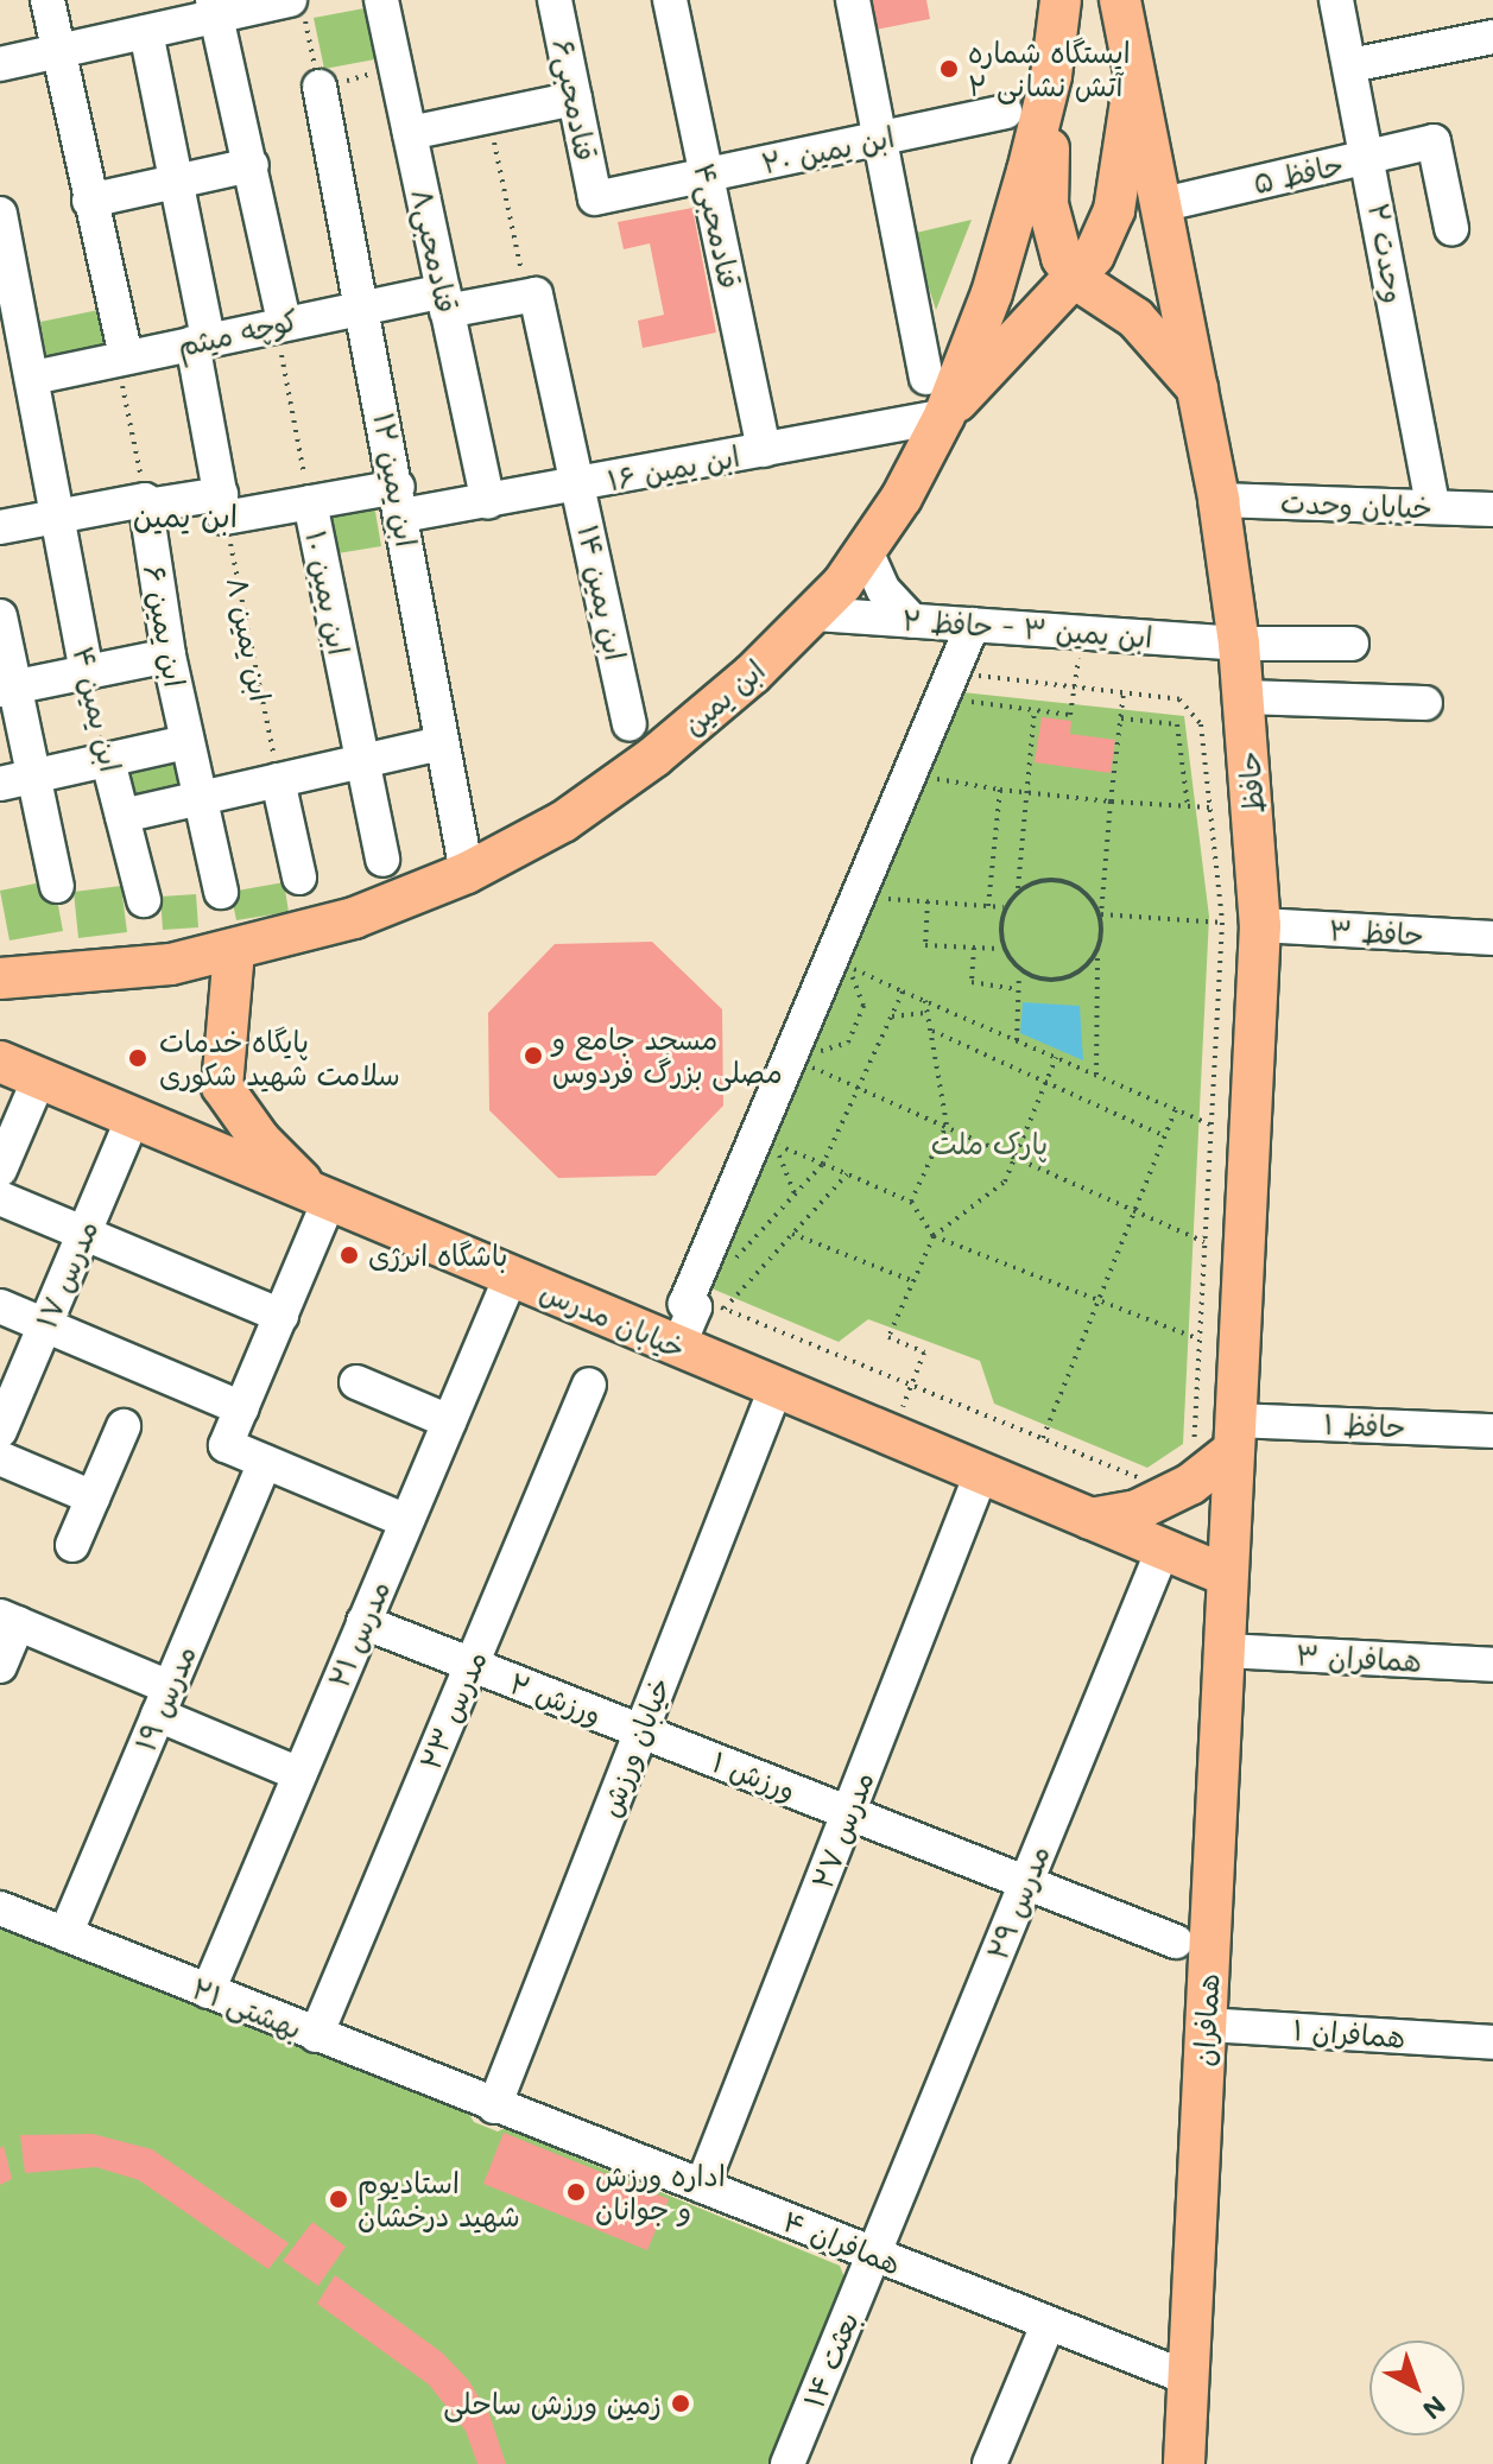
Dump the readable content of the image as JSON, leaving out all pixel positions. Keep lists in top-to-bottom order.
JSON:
{
  "streets": {
    "main road": [
      "ابن یمین",
      "حافظ",
      "خیابان مدرس",
      "همافران"
    ],
    "street": [
      "قنادمحبی۶",
      "ابن یمین ۲۰",
      "حافظ ۵",
      "قنادمحبی۴",
      "قنادمحبی۸",
      "وحدت ۲",
      "کوچه میثم",
      "ابن یمین ۱۶",
      "ابن یمین ۱۲",
      "خیابان وحدت",
      "ابن یمین ۱۰",
      "ابن یمین ۱۴",
      "ابن یمین ۶",
      "ابن یمین ۳ - حافظ ۲",
      "ابن یمین ۴",
      "حافظ ۳",
      "مدرس ۱۷",
      "حافظ ۱",
      "مدرس ۲۱",
      "همافران ۳",
      "مدرس ۱۹",
      "ورزش ۲",
      "مدرس ۲۳",
      "خیابان ورزش",
      "ورزش ۱",
      "مدرس ۲۷",
      "مدرس ۲۹",
      "بهشتی ۲۱",
      "همافران ۱",
      "همافران ۴",
      "بعثت ۱۴"
    ],
    "path": ["ابن یمین ۸"]
  },
  "crossings": [
    ["قنادمحبی۶", "ابن یمین ۲۰"],
    ["ابن یمین ۲۰", "قنادمحبی۴"],
    ["حافظ ۵", "وحدت ۲"],
    ["حافظ ۵", "حافظ"],
    ["قنادمحبی۴", "ابن یمین ۱۶"],
    ["قنادمحبی۸", "کوچه میثم"],
    ["قنادمحبی۸", "ابن یمین ۱۶"],
    ["وحدت ۲", "خیابان وحدت"],
    ["کوچه میثم", "ابن یمین ۱۲"],
    ["کوچه میثم", "ابن یمین ۱۰"],
    ["کوچه میثم", "ابن یمین ۱۴"],
    ["کوچه میثم", "ابن یمین ۴"],
    ["ابن یمین ۱۶", "ابن یمین ۱۲"],
    ["ابن یمین ۱۶", "ابن یمین ۱۰"],
    ["ابن یمین ۱۶", "ابن یمین ۱۴"],
    ["ابن یمین ۱۶", "ابن یمین ۶"],
    ["ابن یمین ۱۶", "ابن یمین ۸"],
    ["ابن یمین ۱۶", "ابن یمین"],
    ["ابن یمین ۱۶", "ابن یمین ۴"],
    ["ابن یمین ۱۲", "ابن یمین"],
    ["خیابان وحدت", "حافظ"],
    ["ابن یمین ۳ - حافظ ۲", "ابن یمین"],
    ["ابن یمین ۳ - حافظ ۲", "حافظ"],
    ["حافظ", "حافظ ۳"],
    ["حافظ", "خیابان مدرس"],
    ["حافظ", "حافظ ۱"],
    ["حافظ", "همافران"],
    ["مدرس ۱۷", "خیابان مدرس"],
    ["خیابان مدرس", "مدرس ۲۱"],
    ["خیابان مدرس", "خیابان ورزش"],
    ["خیابان مدرس", "مدرس ۲۷"],
    ["خیابان مدرس", "مدرس ۲۹"],
    ["خیابان مدرس", "همافران"],
    ["مدرس ۲۱", "ورزش ۲"],
    ["مدرس ۲۱", "بهشتی ۲۱"],
    ["همافران ۳", "همافران"],
    ["مدرس ۱۹", "بهشتی ۲۱"],
    ["ورزش ۲", "مدرس ۲۳"],
    ["ورزش ۲", "خیابان ورزش"],
    ["ورزش ۲", "ورزش ۱"],
    ["مدرس ۲۳", "بهشتی ۲۱"],
    ["خیابان ورزش", "ورزش ۱"],
    ["خیابان ورزش", "بهشتی ۲۱"],
    ["خیابان ورزش", "همافران ۴"],
    ["ورزش ۱", "مدرس ۲۷"],
    ["ورزش ۱", "مدرس ۲۹"],
    ["مدرس ۲۷", "همافران ۴"],
    ["مدرس ۲۹", "همافران ۴"],
    ["مدرس ۲۹", "بعثت ۱۴"],
    ["بهشتی ۲۱", "همافران ۴"],
    ["همافران", "همافران ۱"],
    ["همافران", "همافران ۴"],
    ["همافران ۴", "بعثت ۱۴"]
  ],
  "districts": ["ابن یمین"],
  "parks": ["پارک ملت"],
  "places": [
    "ایستگاه شماره ۲ آتش نشانی",
    "مسجد جامع و مصلی بزرگ فردوس",
    "پایگاه خدمات سلامت شهید شکوری",
    "باشگاه انرژی",
    "اداره ورزش و جوانان",
    "استادیوم شهید درخشان",
    "زمین ورزش ساحلی"
  ],
  "north": "bottom right"
}
